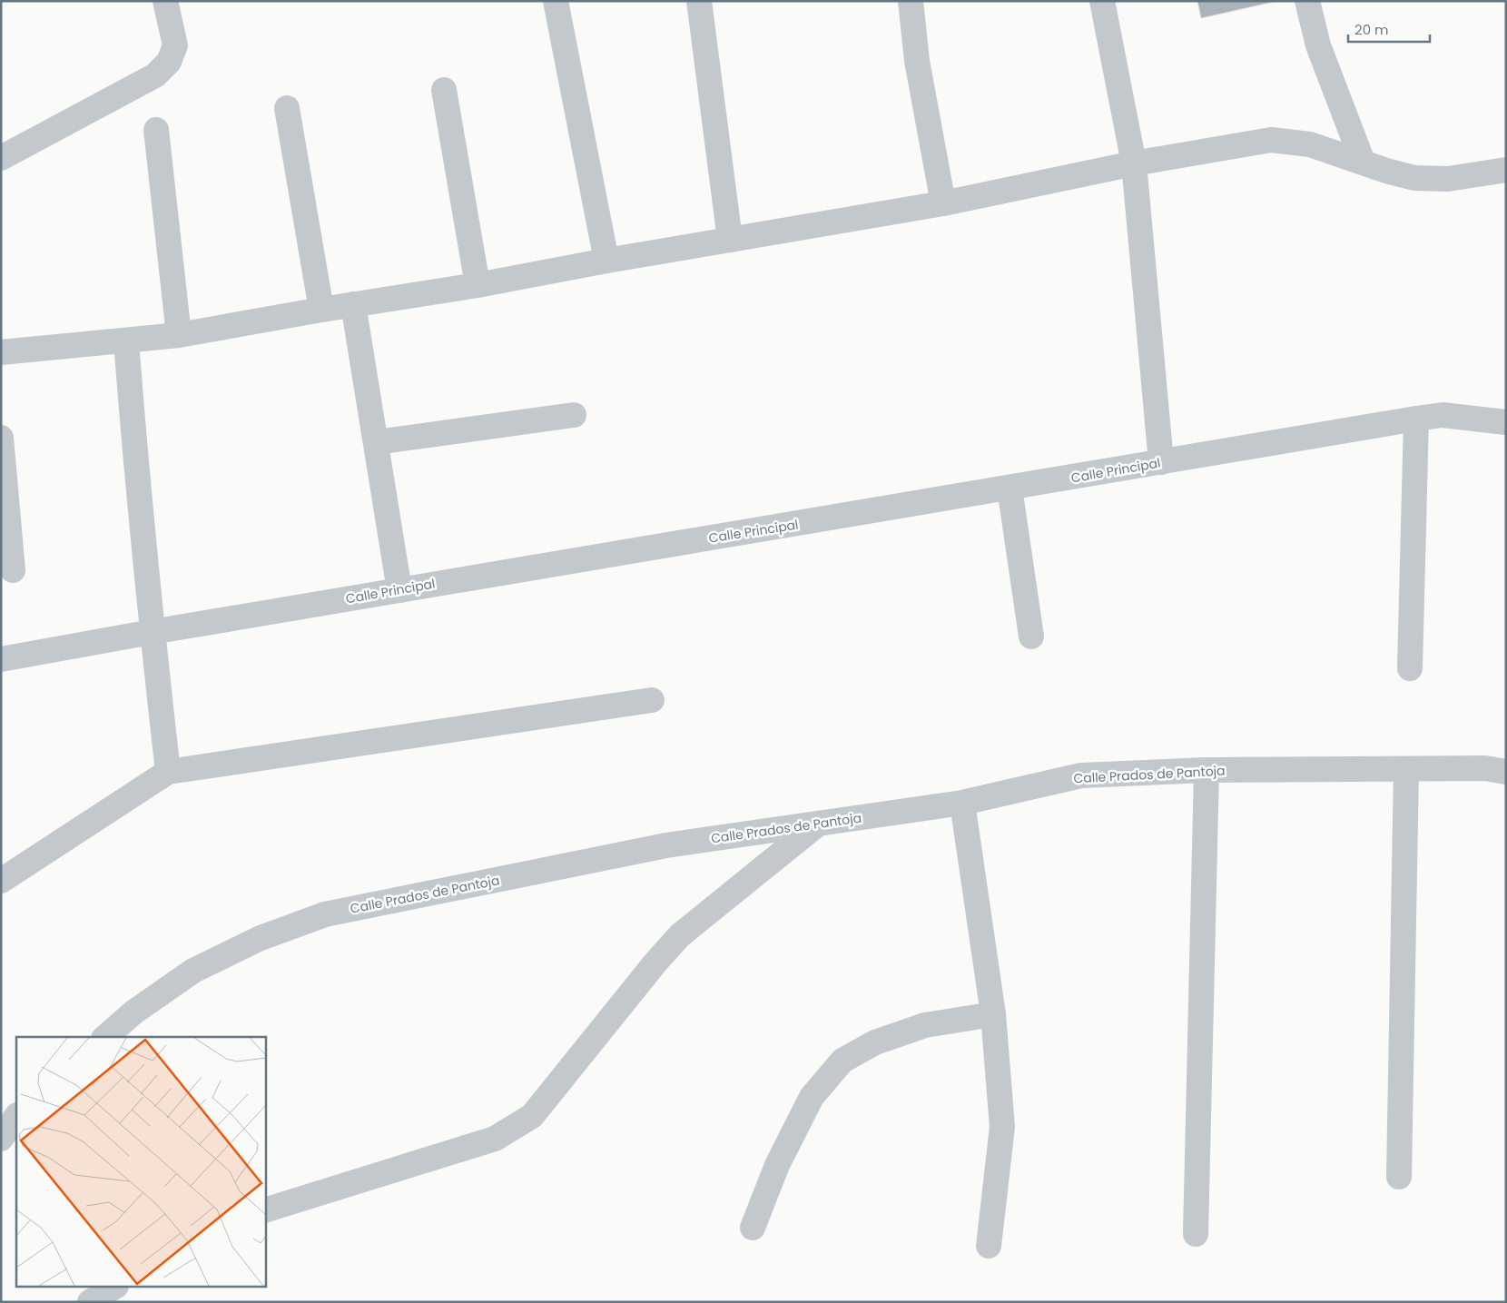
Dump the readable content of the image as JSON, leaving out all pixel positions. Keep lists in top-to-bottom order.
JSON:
{
  "streets": {
    "street": ["Calle Principal", "Calle Prados de Pantoja"]
  },
  "scale_bar": "20 m"
}
